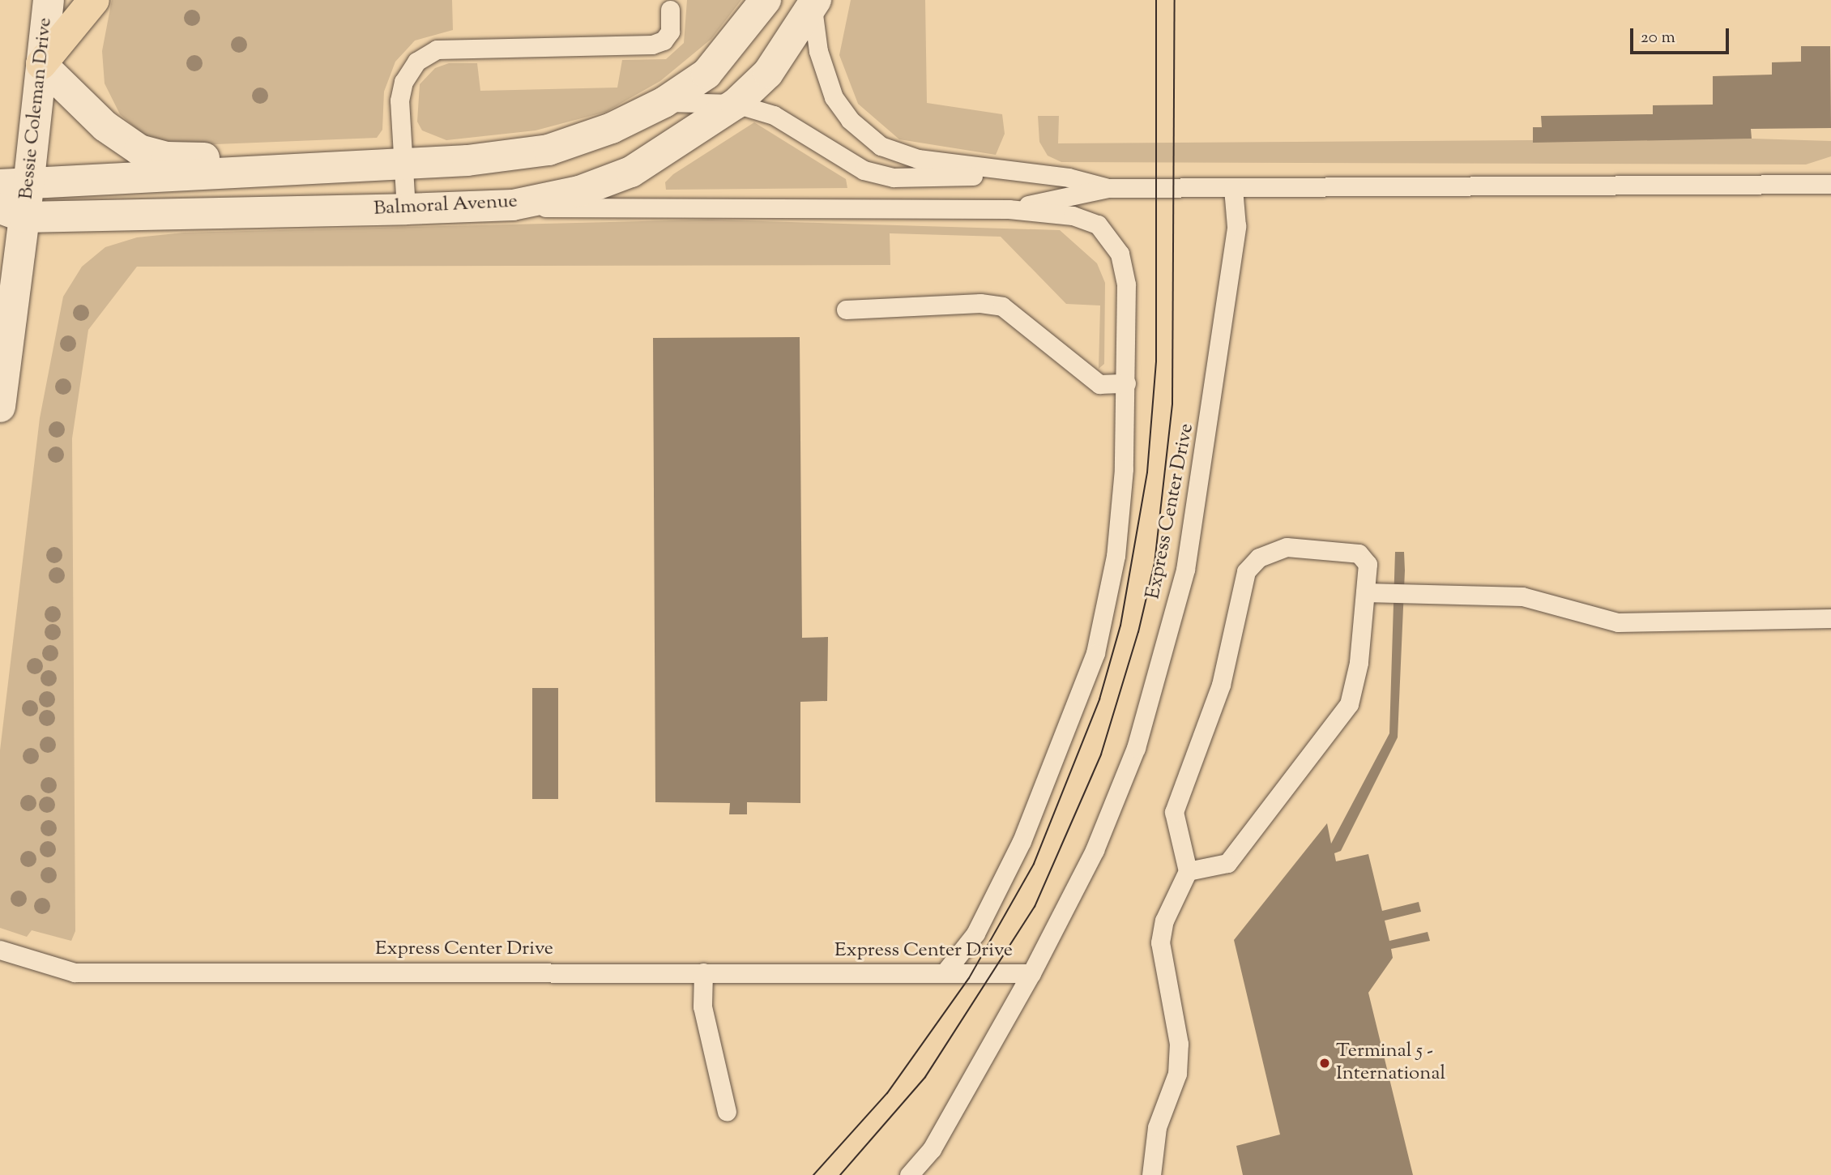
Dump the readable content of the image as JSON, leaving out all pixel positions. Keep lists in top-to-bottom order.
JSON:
{
  "streets": {
    "street": ["Bessie Coleman Drive", "Balmoral Avenue"],
    "lane": ["Express Center Drive"]
  },
  "crossings": [
    ["Bessie Coleman Drive", "Balmoral Avenue"]
  ],
  "places": ["Terminal 5 - International"],
  "scale_bar": "20 m"
}
